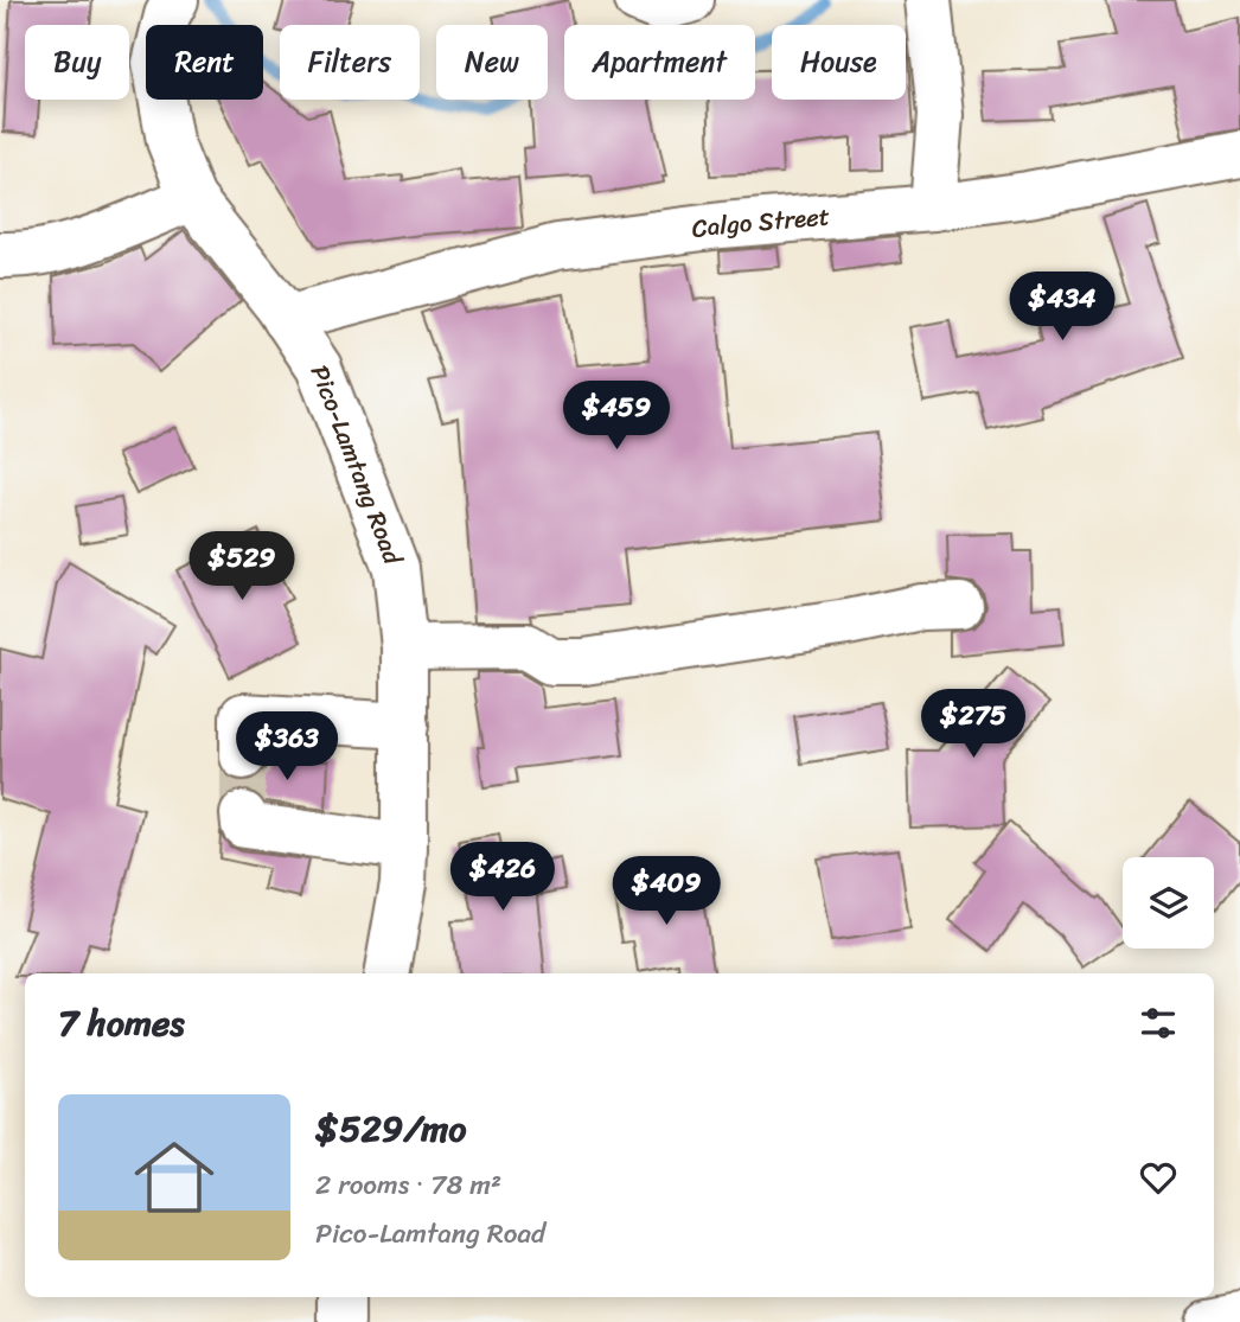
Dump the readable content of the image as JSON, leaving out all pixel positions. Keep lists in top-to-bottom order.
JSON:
{
  "streets": {
    "street": ["Calgo Street", "Pico-Lamtang Road"]
  },
  "crossings": [
    ["Calgo Street", "Pico-Lamtang Road"]
  ],
  "page": {
    "chip": [
      "Buy",
      "Rent",
      "Filters",
      "New",
      "Apartment",
      "House"
    ],
    "price": [
      "$434",
      "$459",
      "$529",
      "$275",
      "$363",
      "$426",
      "$409"
    ],
    "heading": "7 homes",
    "list": [
      {
        "name": "$529/mo",
        "note": "2 rooms · 78 m² · Pico-Lamtang Road"
      }
    ]
  }
}
